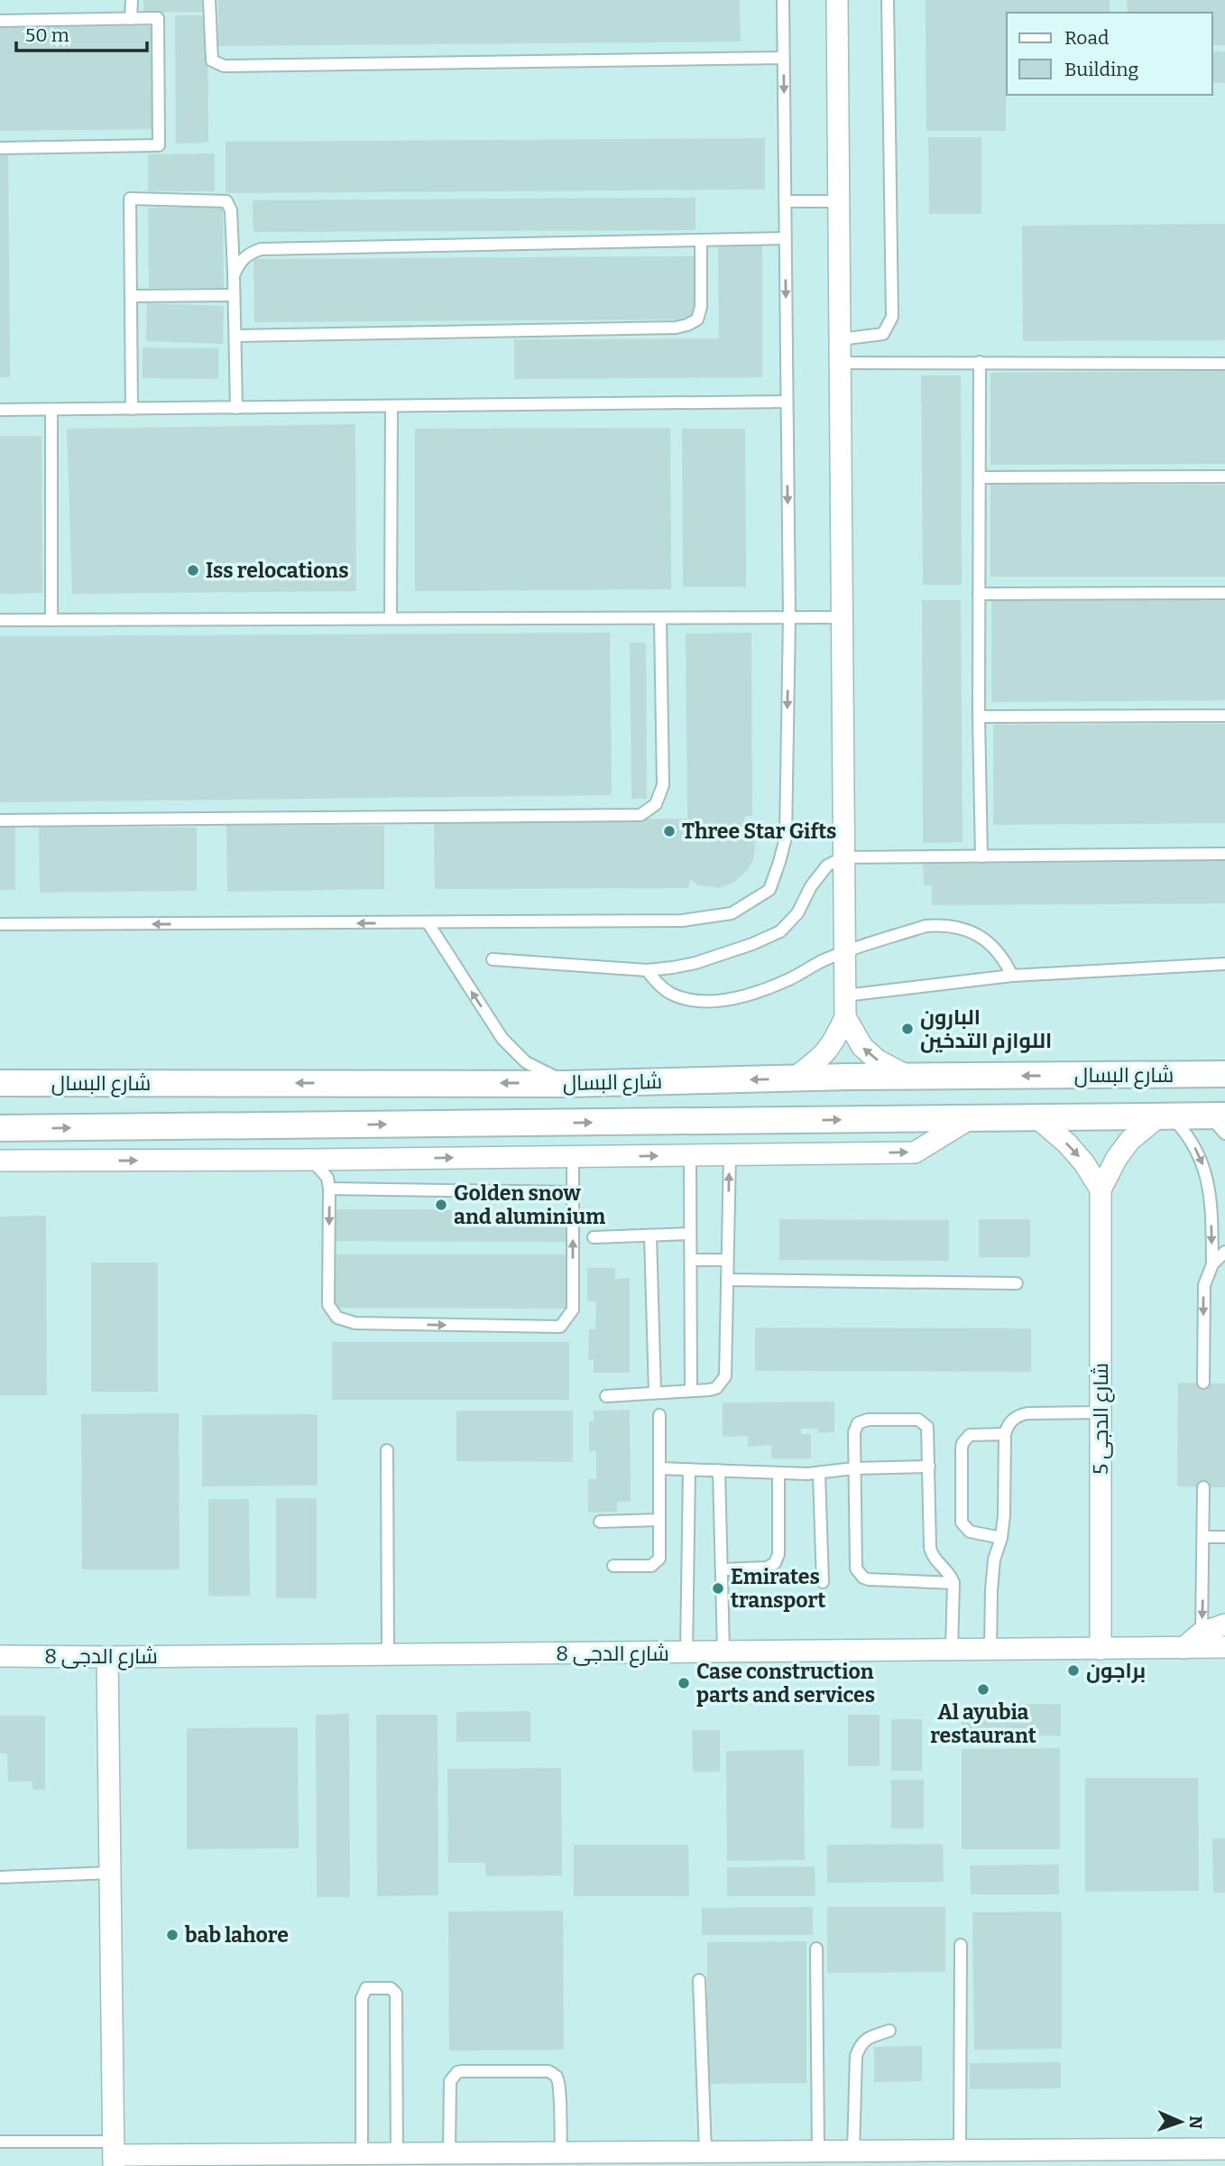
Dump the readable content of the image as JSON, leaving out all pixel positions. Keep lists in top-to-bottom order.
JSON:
{
  "streets": {
    "street": ["شارع البسال", "شارع الدجى 5", "شارع الدجى 8"]
  },
  "crossings": [
    ["شارع البسال", "شارع الدجى 5"],
    ["شارع الدجى 5", "شارع الدجى 8"]
  ],
  "places": [
    "Iss relocations",
    "Three Star Gifts",
    "البارون اللوازم التدخين",
    "Golden snow and aluminium",
    "Emirates transport",
    "براجون",
    "Case construction parts and services",
    "Al ayubia restaurant",
    "bab lahore"
  ],
  "legend": ["Road", "Building"],
  "scale_bar": "50 m",
  "north": "right"
}
